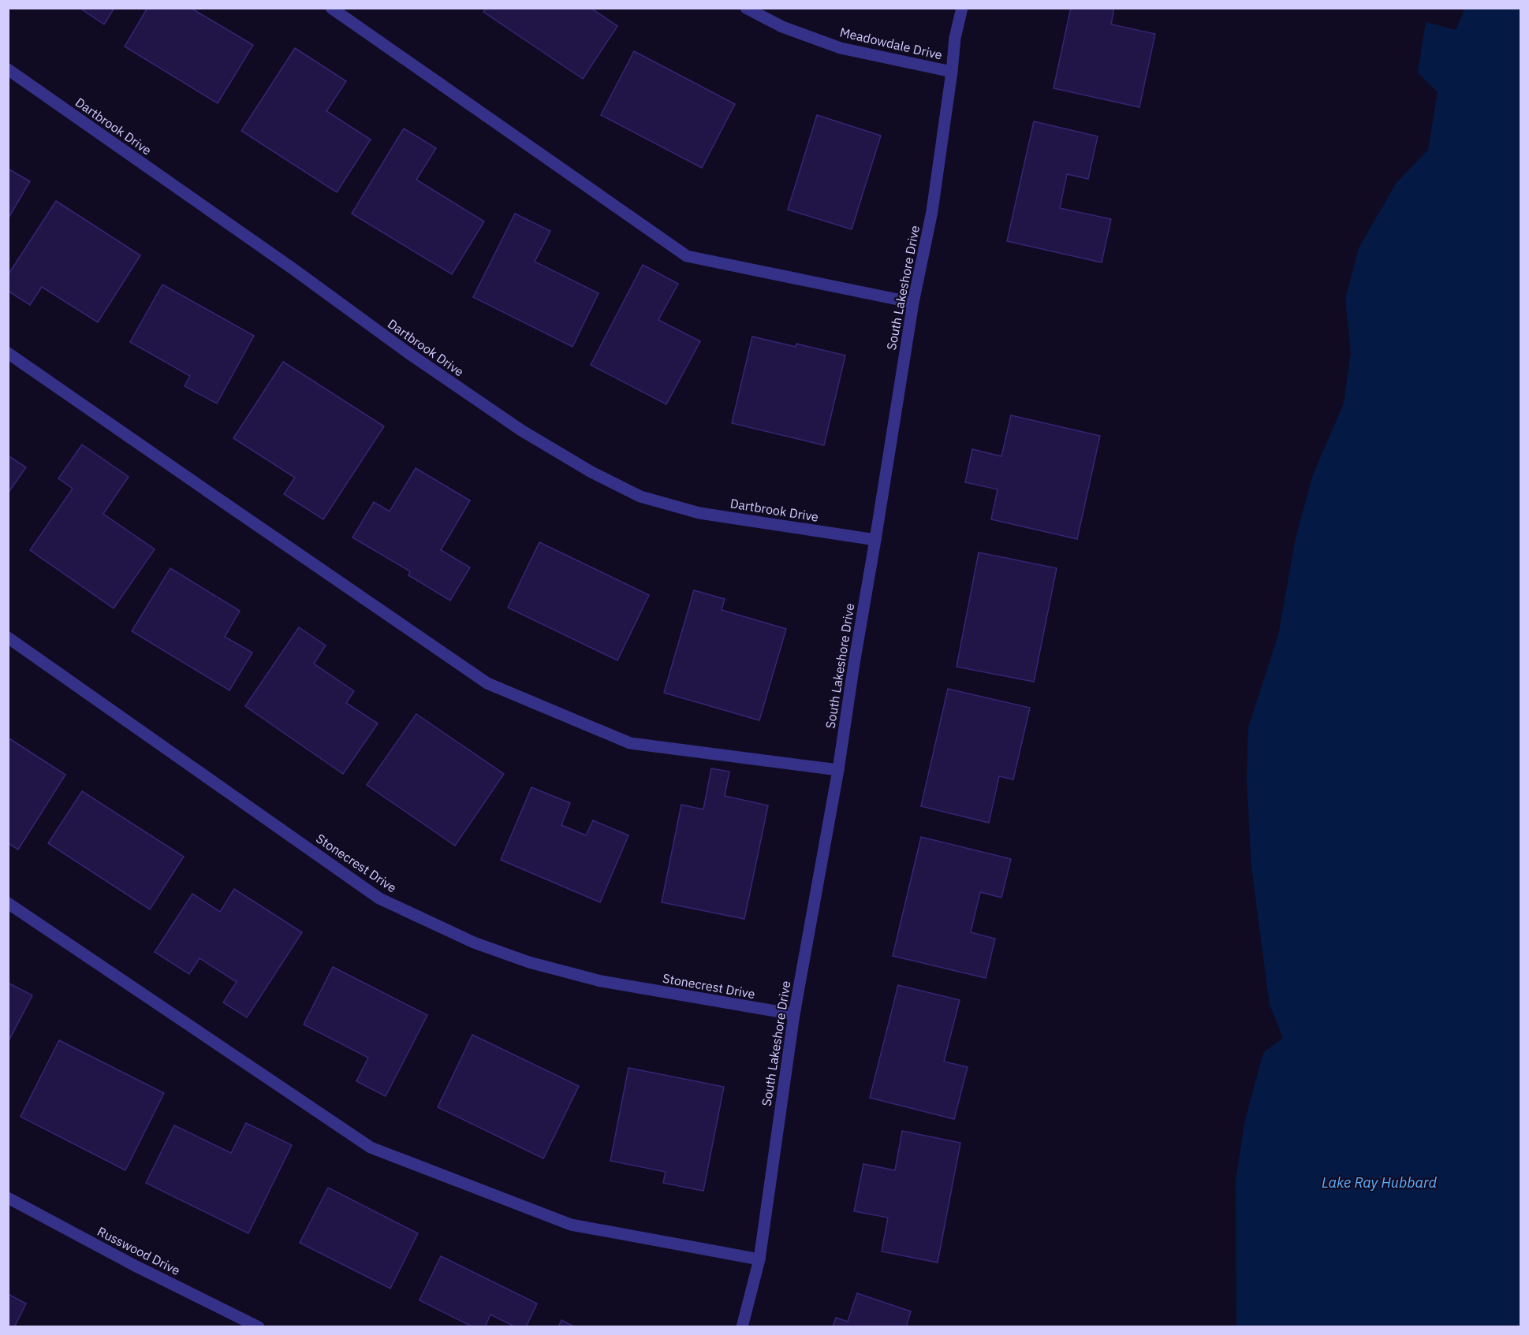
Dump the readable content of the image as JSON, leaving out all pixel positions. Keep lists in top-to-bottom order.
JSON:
{
  "streets": {
    "street": [
      "Meadowdale Drive",
      "Dartbrook Drive",
      "South Lakeshore Drive",
      "Stonecrest Drive",
      "Russwood Drive"
    ]
  },
  "crossings": [
    ["Meadowdale Drive", "South Lakeshore Drive"],
    ["Dartbrook Drive", "South Lakeshore Drive"],
    ["South Lakeshore Drive", "Stonecrest Drive"]
  ],
  "water": ["Lake Ray Hubbard"]
}
